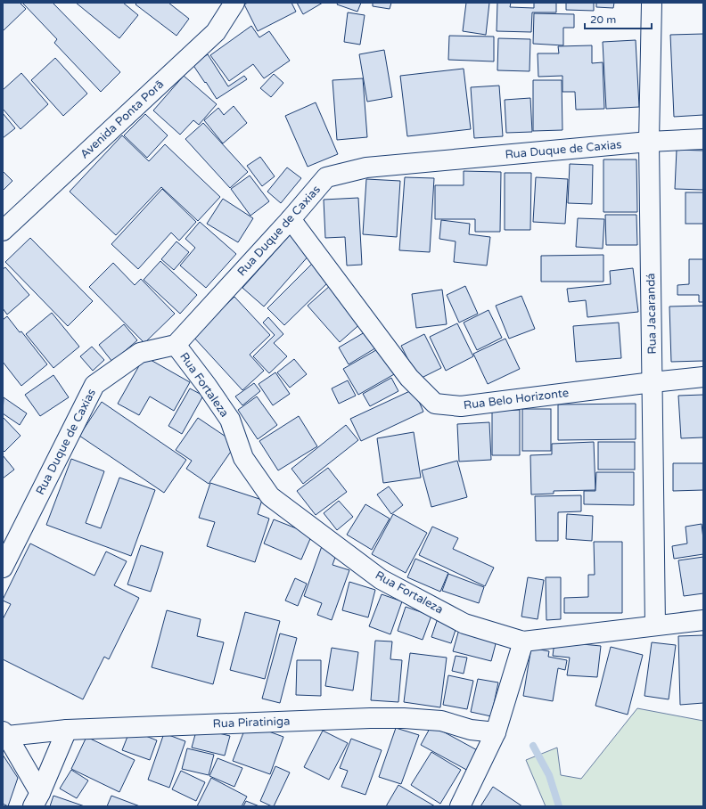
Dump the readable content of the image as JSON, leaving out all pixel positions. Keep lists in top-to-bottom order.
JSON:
{
  "streets": {
    "street": [
      "Avenida Ponta Porã",
      "Rua Duque de Caxias",
      "Rua Jacarandá",
      "Rua Fortaleza",
      "Rua Belo Horizonte",
      "Rua Piratiniga"
    ]
  },
  "crossings": [
    ["Rua Duque de Caxias", "Rua Jacarandá"],
    ["Rua Duque de Caxias", "Rua Fortaleza"],
    ["Rua Duque de Caxias", "Rua Belo Horizonte"],
    ["Rua Jacarandá", "Rua Fortaleza"],
    ["Rua Jacarandá", "Rua Belo Horizonte"]
  ],
  "scale_bar": "20 m"
}
